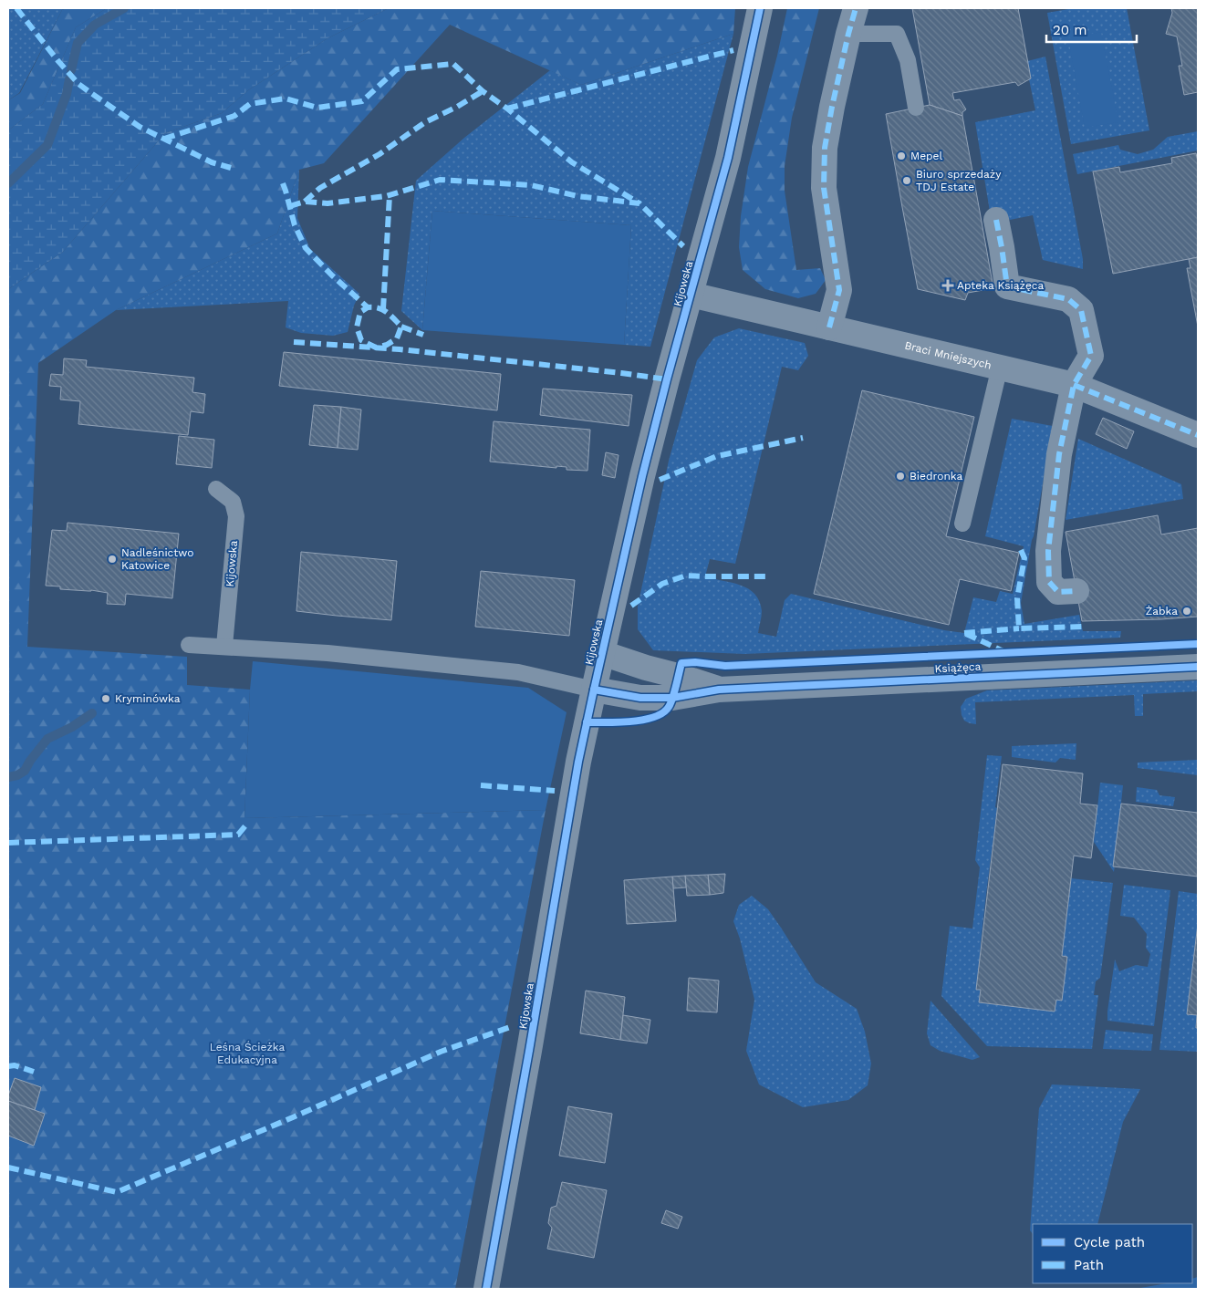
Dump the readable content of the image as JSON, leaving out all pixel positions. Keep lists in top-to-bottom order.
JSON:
{
  "streets": {
    "street": ["Kijowska", "Braci Mniejszych", "Książęca"]
  },
  "crossings": [
    ["Kijowska", "Braci Mniejszych"]
  ],
  "parks": ["Leśna Ścieżka Edukacyjna"],
  "places": {
    "other": [
      "Mepel",
      "Biuro sprzedaży TDJ Estate",
      "Biedronka",
      "Nadleśnictwo Katowice",
      "Żabka",
      "Kryminówka"
    ],
    "health": ["Apteka Książęca"]
  },
  "legend": ["Cycle path", "Path"],
  "scale_bar": "20 m"
}
